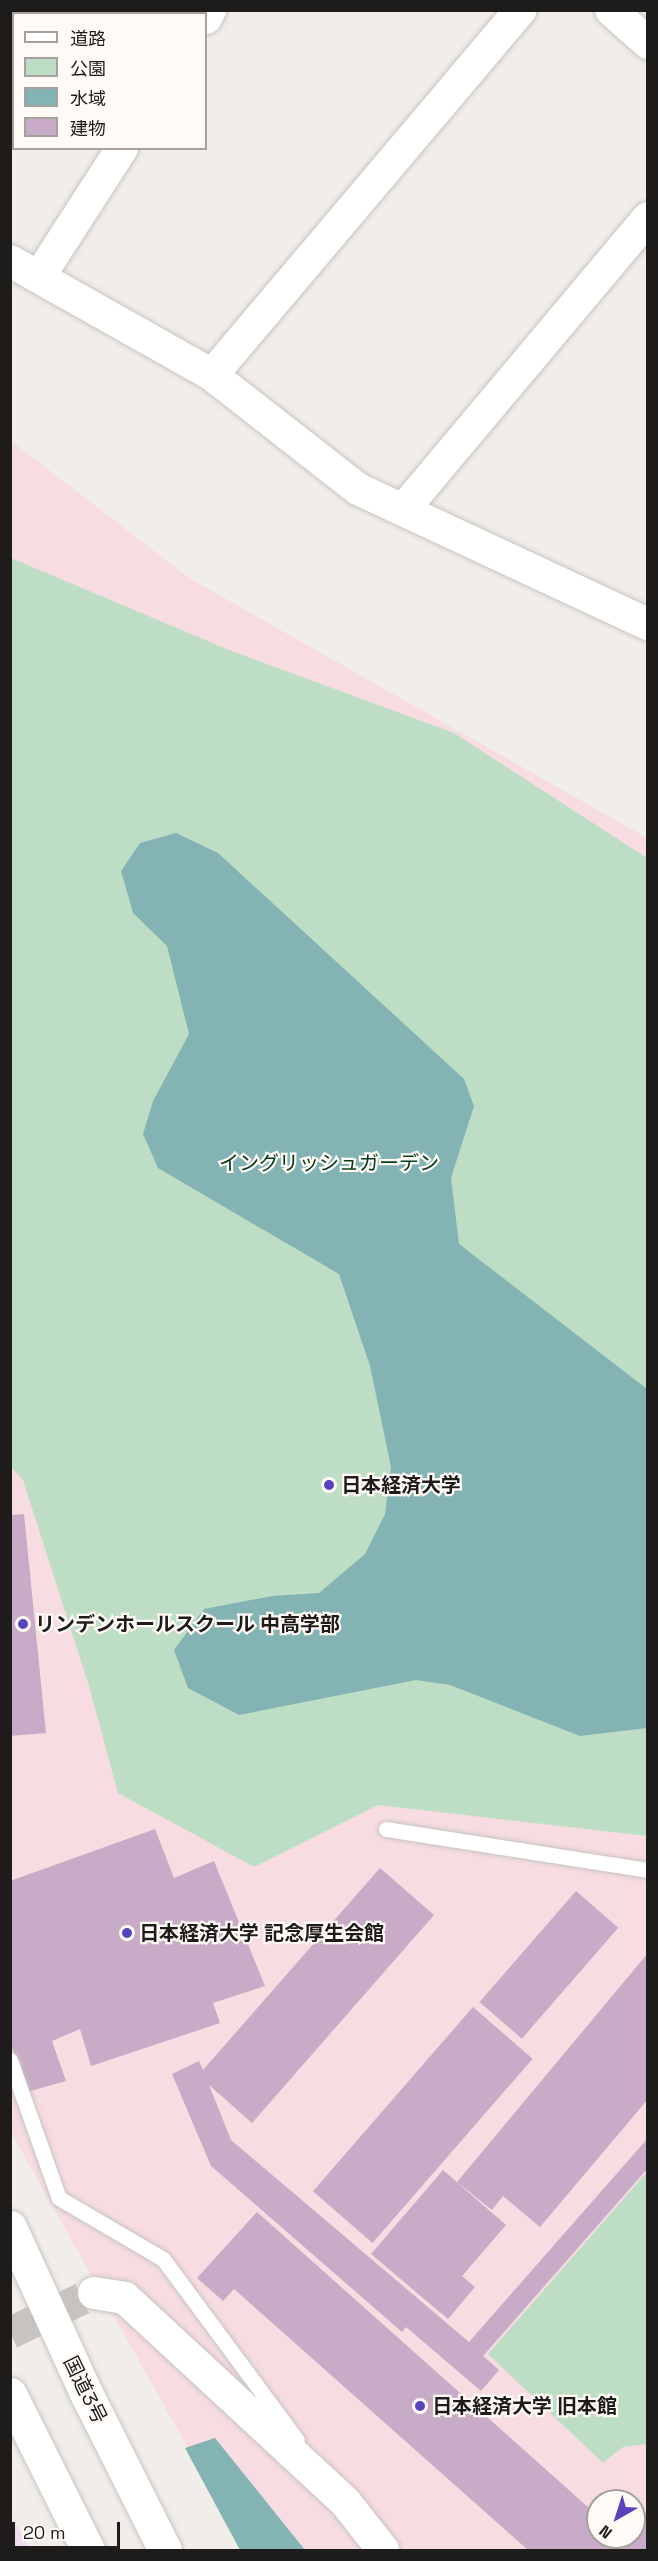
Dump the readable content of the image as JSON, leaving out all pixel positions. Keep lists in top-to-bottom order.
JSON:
{
  "streets": {
    "highway": ["国道3号"]
  },
  "parks": ["イングリッシュガーデン"],
  "places": [
    "日本経済大学",
    "リンデンホールスクール 中高学部",
    "日本経済大学 記念厚生会館",
    "日本経済大学 旧本館"
  ],
  "legend": [
    "道路",
    "公園",
    "水域",
    "建物"
  ],
  "scale_bar": "20 m",
  "north": "bottom left"
}
